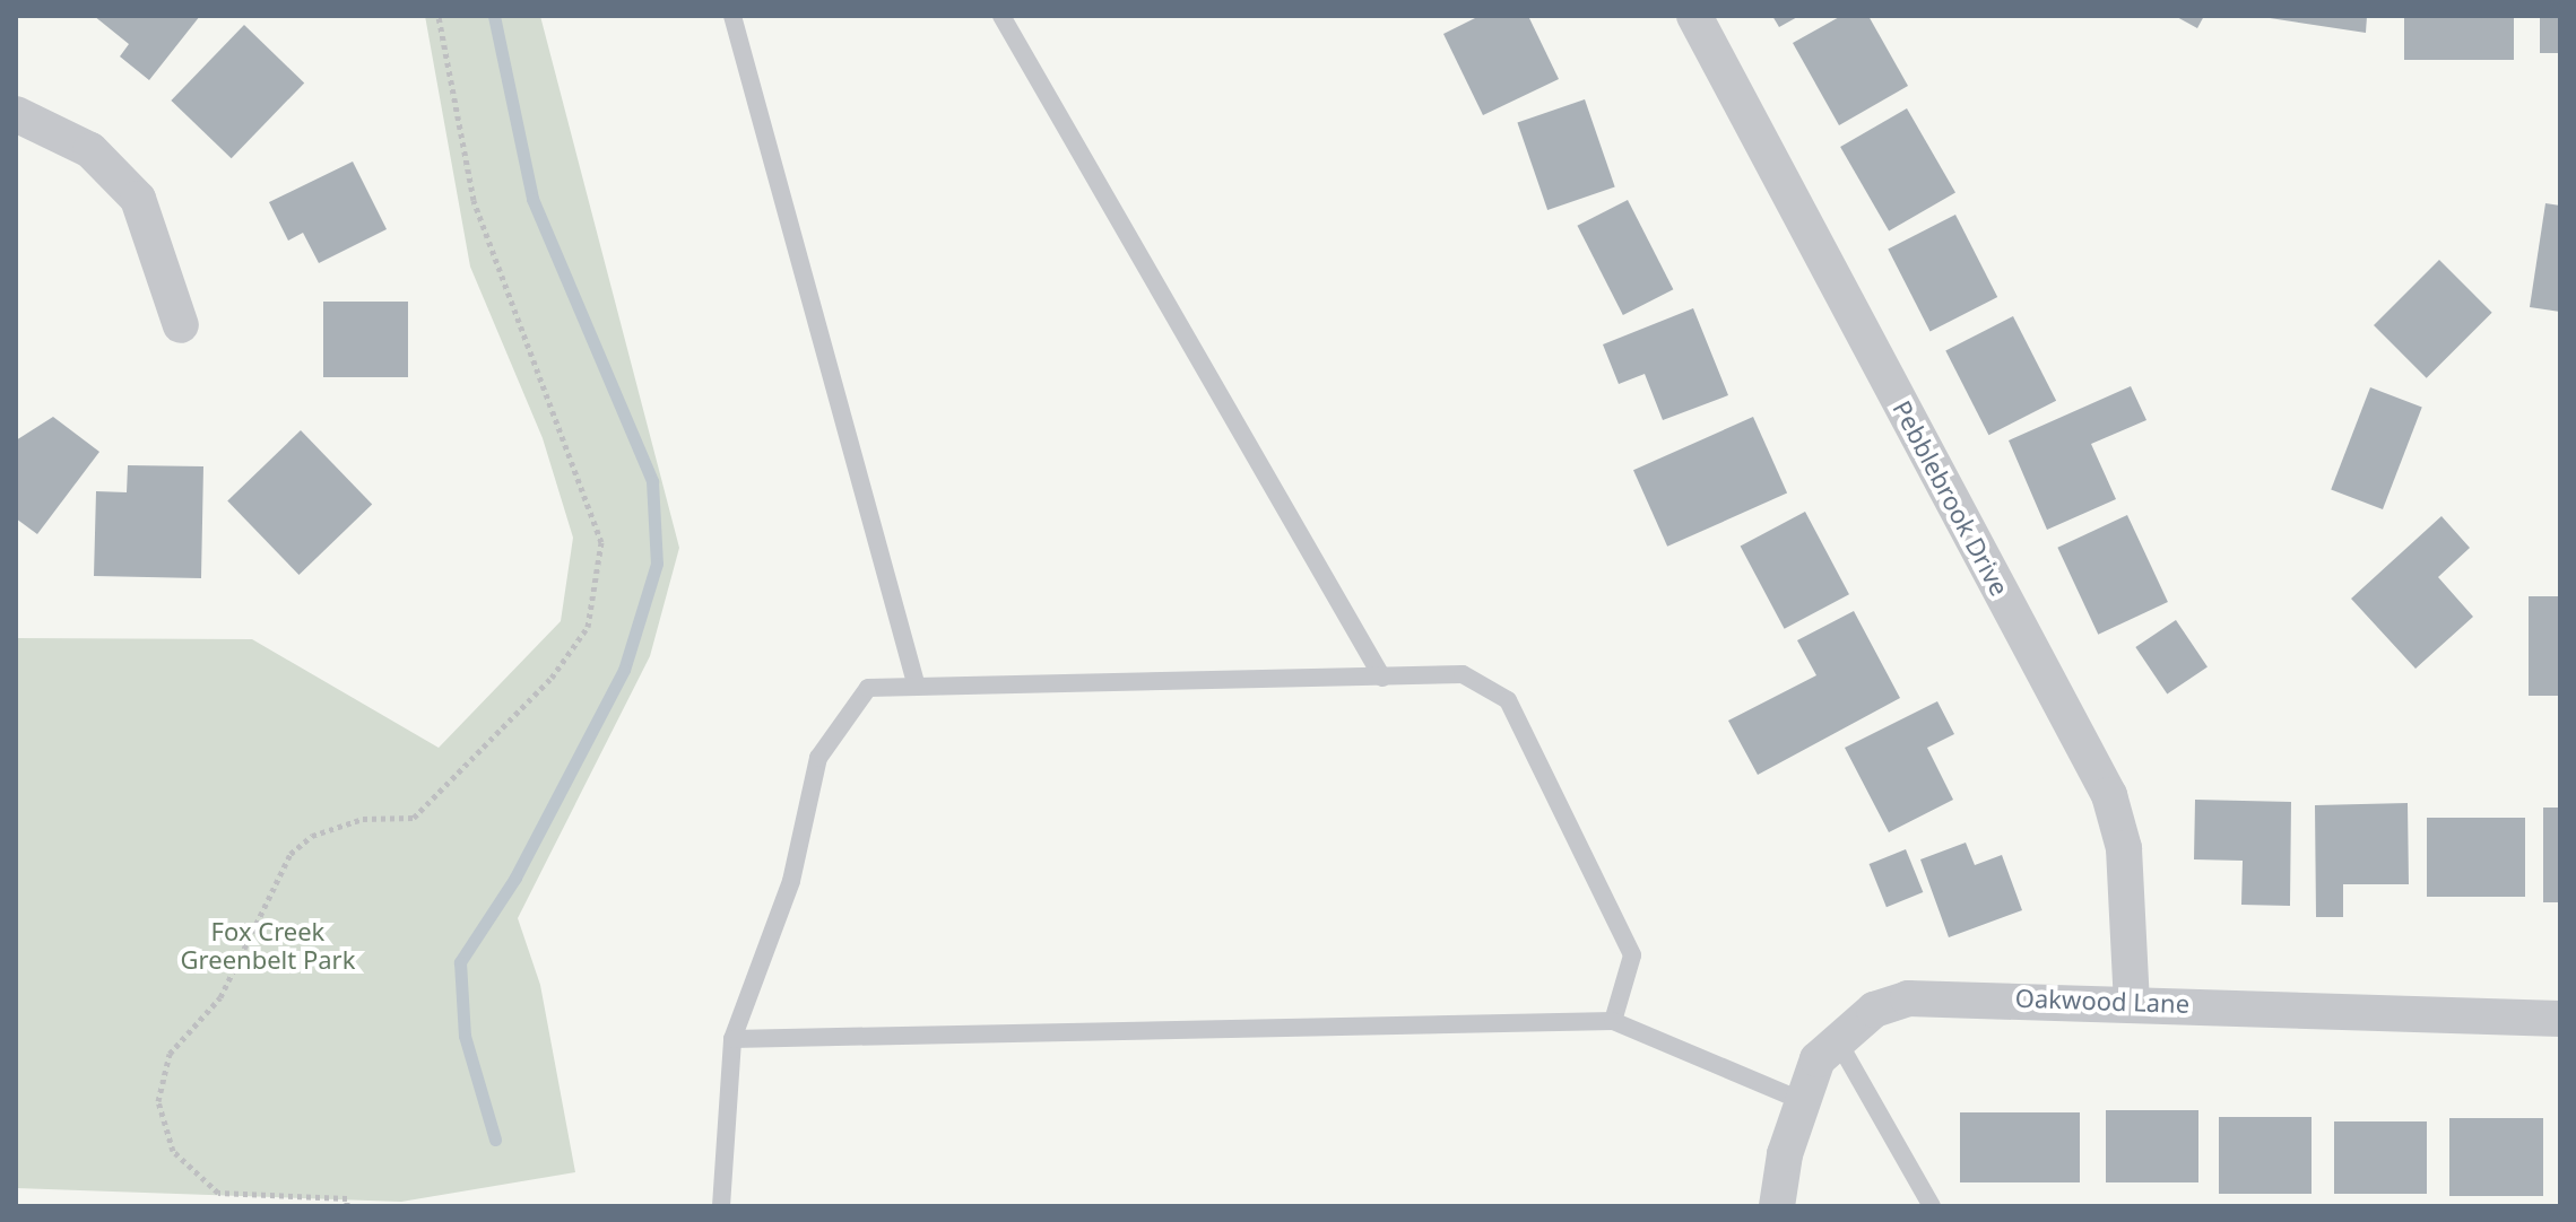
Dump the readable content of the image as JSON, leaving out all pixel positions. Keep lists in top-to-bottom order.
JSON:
{
  "streets": {
    "street": ["Pebblebrook Drive", "Oakwood Lane"]
  },
  "crossings": [
    ["Pebblebrook Drive", "Oakwood Lane"]
  ],
  "parks": ["Fox Creek Greenbelt Park"]
}
